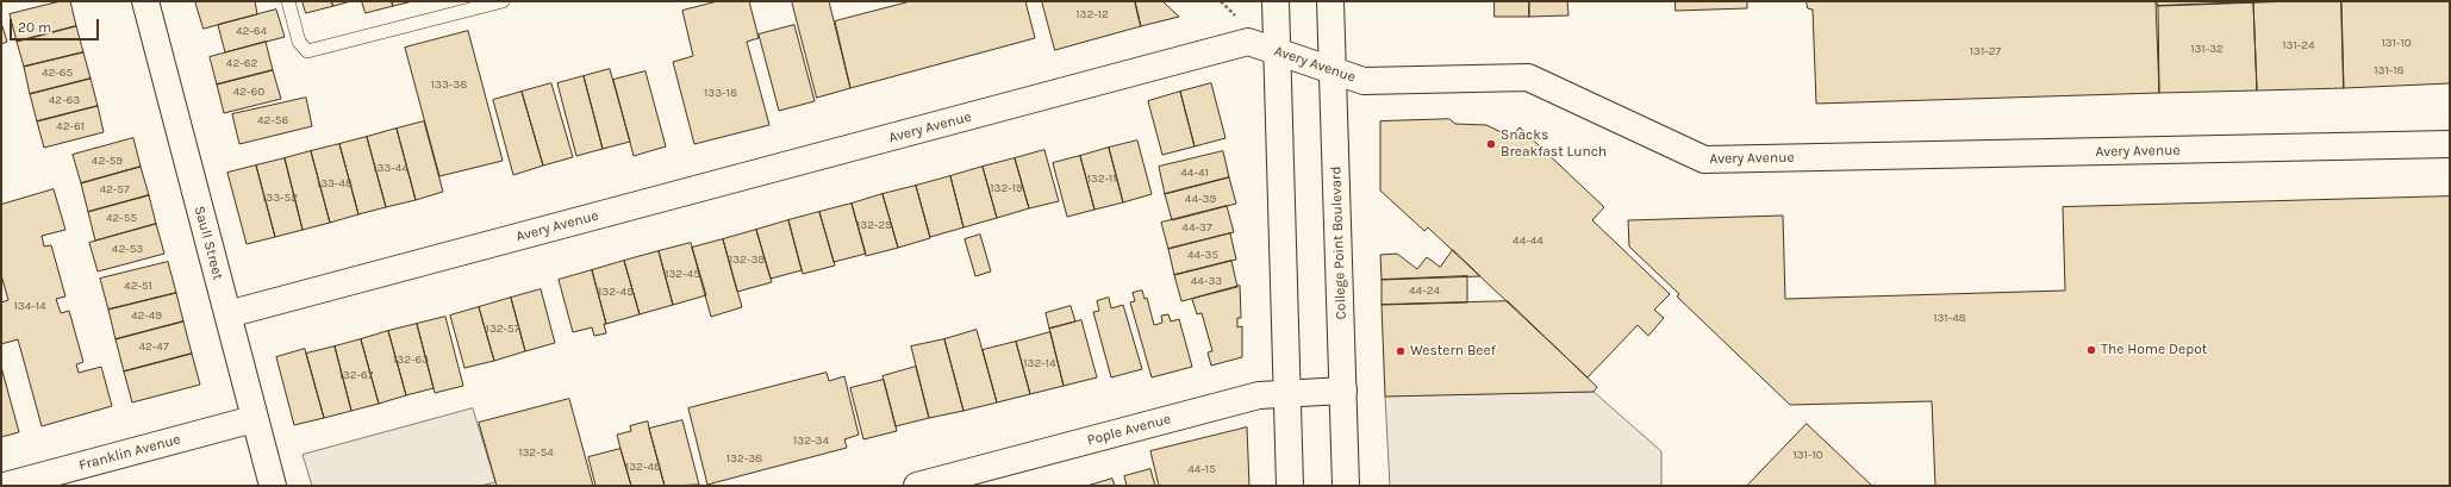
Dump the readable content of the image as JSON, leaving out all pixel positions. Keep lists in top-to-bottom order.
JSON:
{
  "streets": {
    "street": [
      "Avery Avenue",
      "Saull Street",
      "College Point Boulevard",
      "Pople Avenue",
      "Franklin Avenue"
    ]
  },
  "crossings": [
    ["Avery Avenue", "Saull Street"],
    ["Avery Avenue", "College Point Boulevard"],
    ["Saull Street", "Franklin Avenue"],
    ["College Point Boulevard", "Pople Avenue"]
  ],
  "places": ["Snacks Breakfast Lunch", "The Home Depot", "Western Beef"],
  "house_numbers": [
    "132-12",
    "42-64",
    "131-10",
    "131-24",
    "131-32",
    "131-27",
    "42-62",
    "131-18",
    "42-65",
    "133-38",
    "42-60",
    "133-18",
    "42-63",
    "42-56",
    "42-61",
    "42-59",
    "133-44",
    "44-41",
    "132-11",
    "133-48",
    "132-19",
    "42-57",
    "133-52",
    "44-39",
    "42-55",
    "132-29",
    "44-37",
    "44-44",
    "42-53",
    "44-35",
    "132-39",
    "132-45",
    "44-33",
    "42-51",
    "44-24",
    "132-49",
    "134-14",
    "42-49",
    "131-48",
    "132-57",
    "42-47",
    "132-63",
    "132-14",
    "132-67",
    "132-34",
    "132-54",
    "131-10",
    "132-38",
    "132-48",
    "44-15"
  ],
  "scale_bar": "20 m"
}
